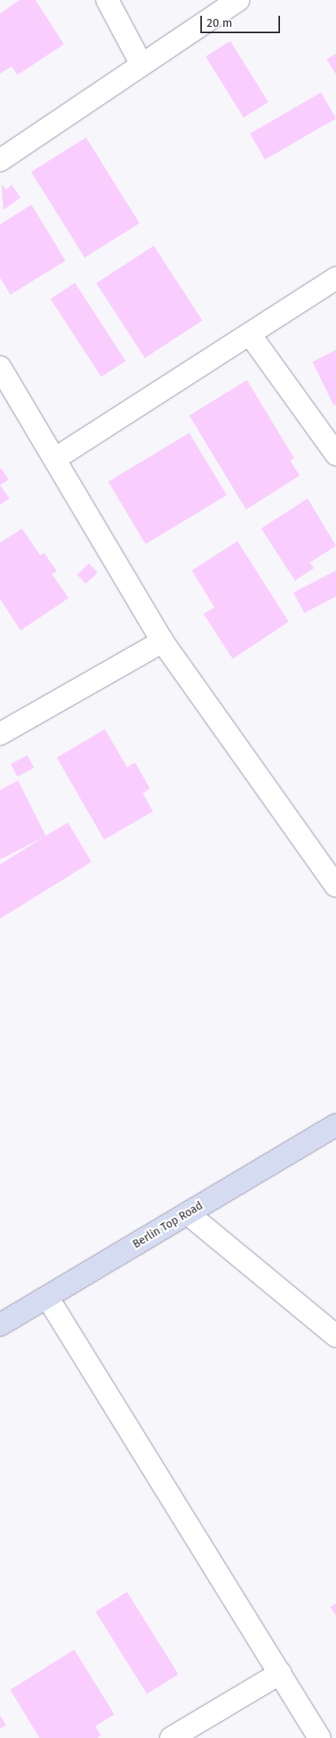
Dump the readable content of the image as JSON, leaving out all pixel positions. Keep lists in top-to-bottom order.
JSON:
{
  "streets": {
    "street": ["Berlin Top Road"]
  },
  "scale_bar": "20 m"
}
